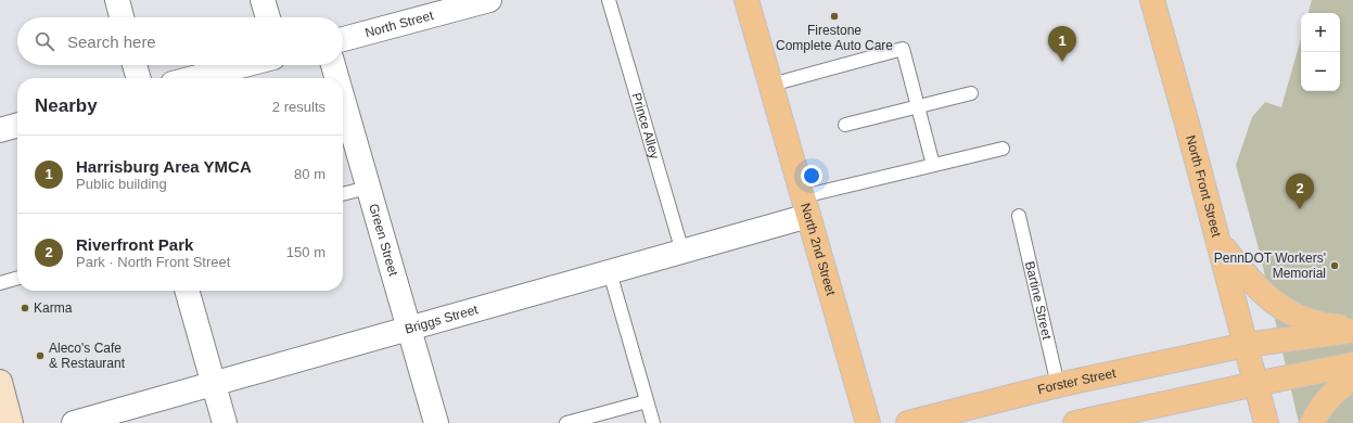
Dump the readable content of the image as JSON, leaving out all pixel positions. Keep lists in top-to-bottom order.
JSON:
{
  "streets": {
    "main road": ["North Front Street", "North 2nd Street", "Forster Street"],
    "street": ["North Street", "Green Street", "Briggs Street"],
    "lane": ["Prince Alley", "Bartine Street"]
  },
  "crossings": [
    ["Prince Alley", "Briggs Street"],
    ["North Front Street", "Forster Street"],
    ["Green Street", "Briggs Street"],
    ["North 2nd Street", "Briggs Street"],
    ["Bartine Street", "Forster Street"]
  ],
  "places": [
    "Firestone Complete Auto Care",
    "PennDOT Workers' Memorial",
    "Karma",
    "Aleco's Cafe & Restaurant"
  ],
  "page": {
    "map_buttons": ["+", "−"],
    "search": "Search here",
    "pins": ["1", "2"],
    "heading": ["Nearby", "2 results"],
    "list": [
      {
        "mark": "1",
        "name": "Harrisburg Area YMCA",
        "note": "Public building",
        "value": "80 m"
      },
      {
        "mark": "2",
        "name": "Riverfront Park",
        "note": "Park · North Front Street",
        "value": "150 m"
      }
    ]
  }
}
